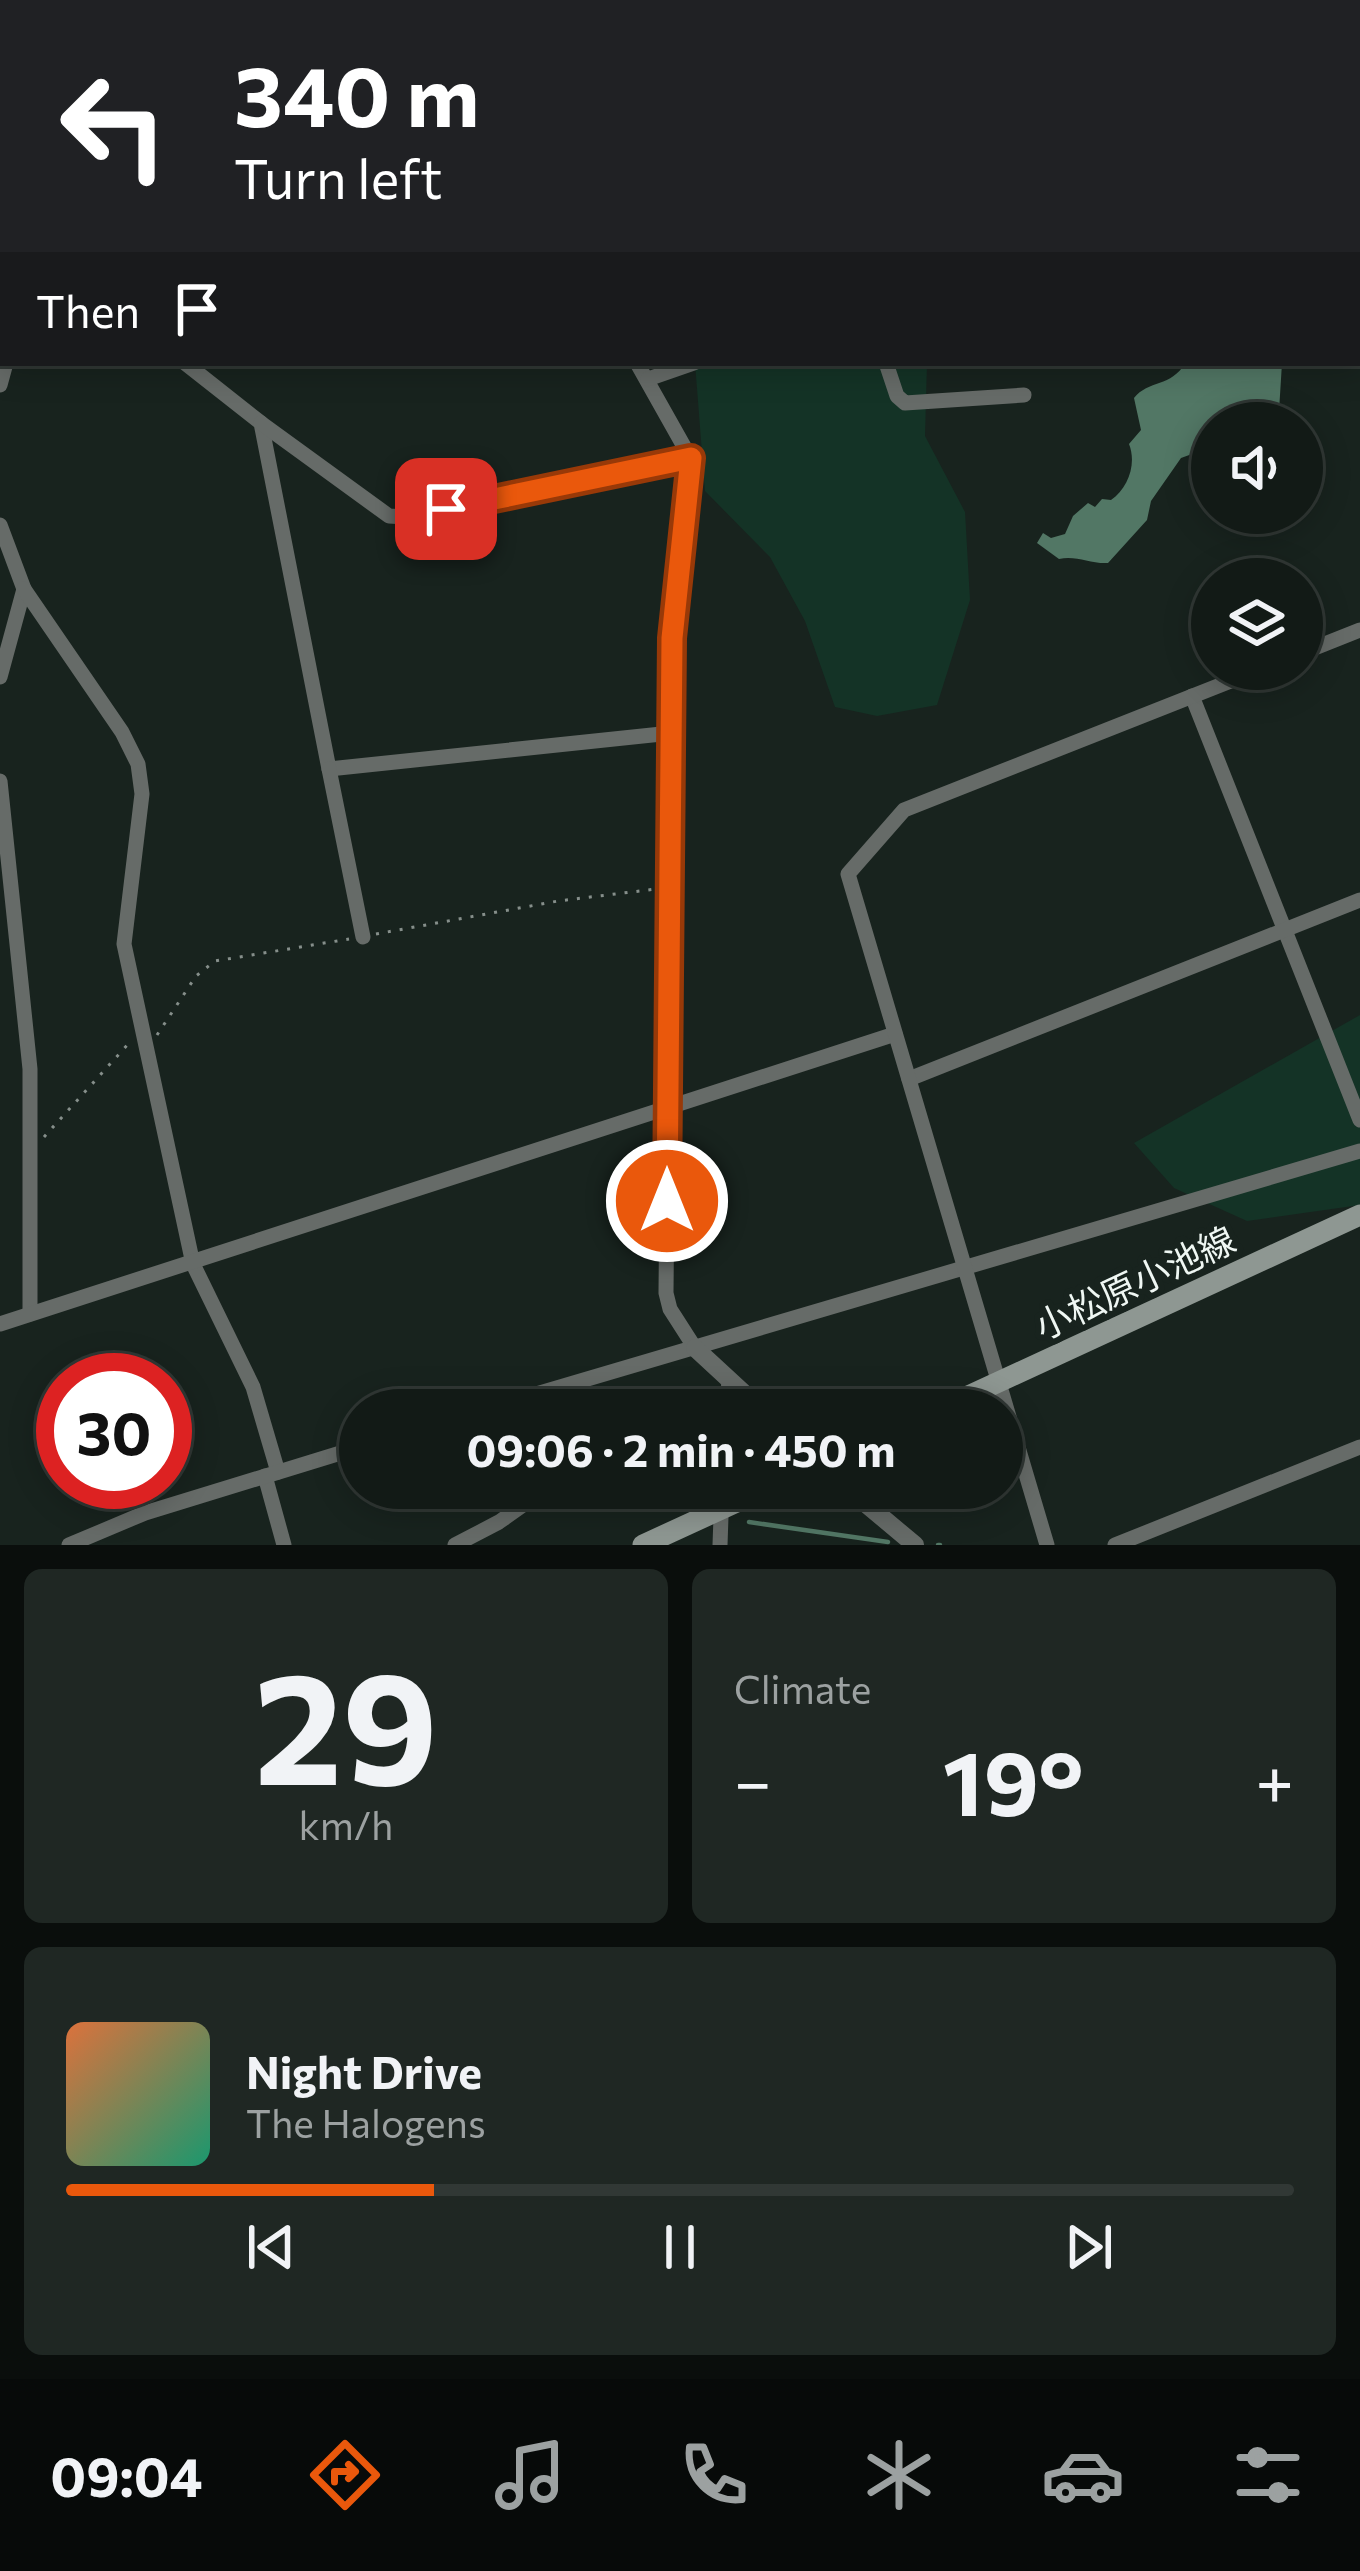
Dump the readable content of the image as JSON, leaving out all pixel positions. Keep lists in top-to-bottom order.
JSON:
{
  "streets": {
    "main road": ["小松原小池線"]
  },
  "page": {
    "turn": ["340 m", "Turn left"],
    "then": "Then",
    "limit": "30",
    "trip": "09:06 · 2 min · 450 m",
    "tile": [
      ["29", "km/h"],
      "Climate"
    ],
    "heat": ["−", "19°", "+"],
    "song": ["Night Drive", "The Halogens"],
    "tabs": "09:04"
  }
}
